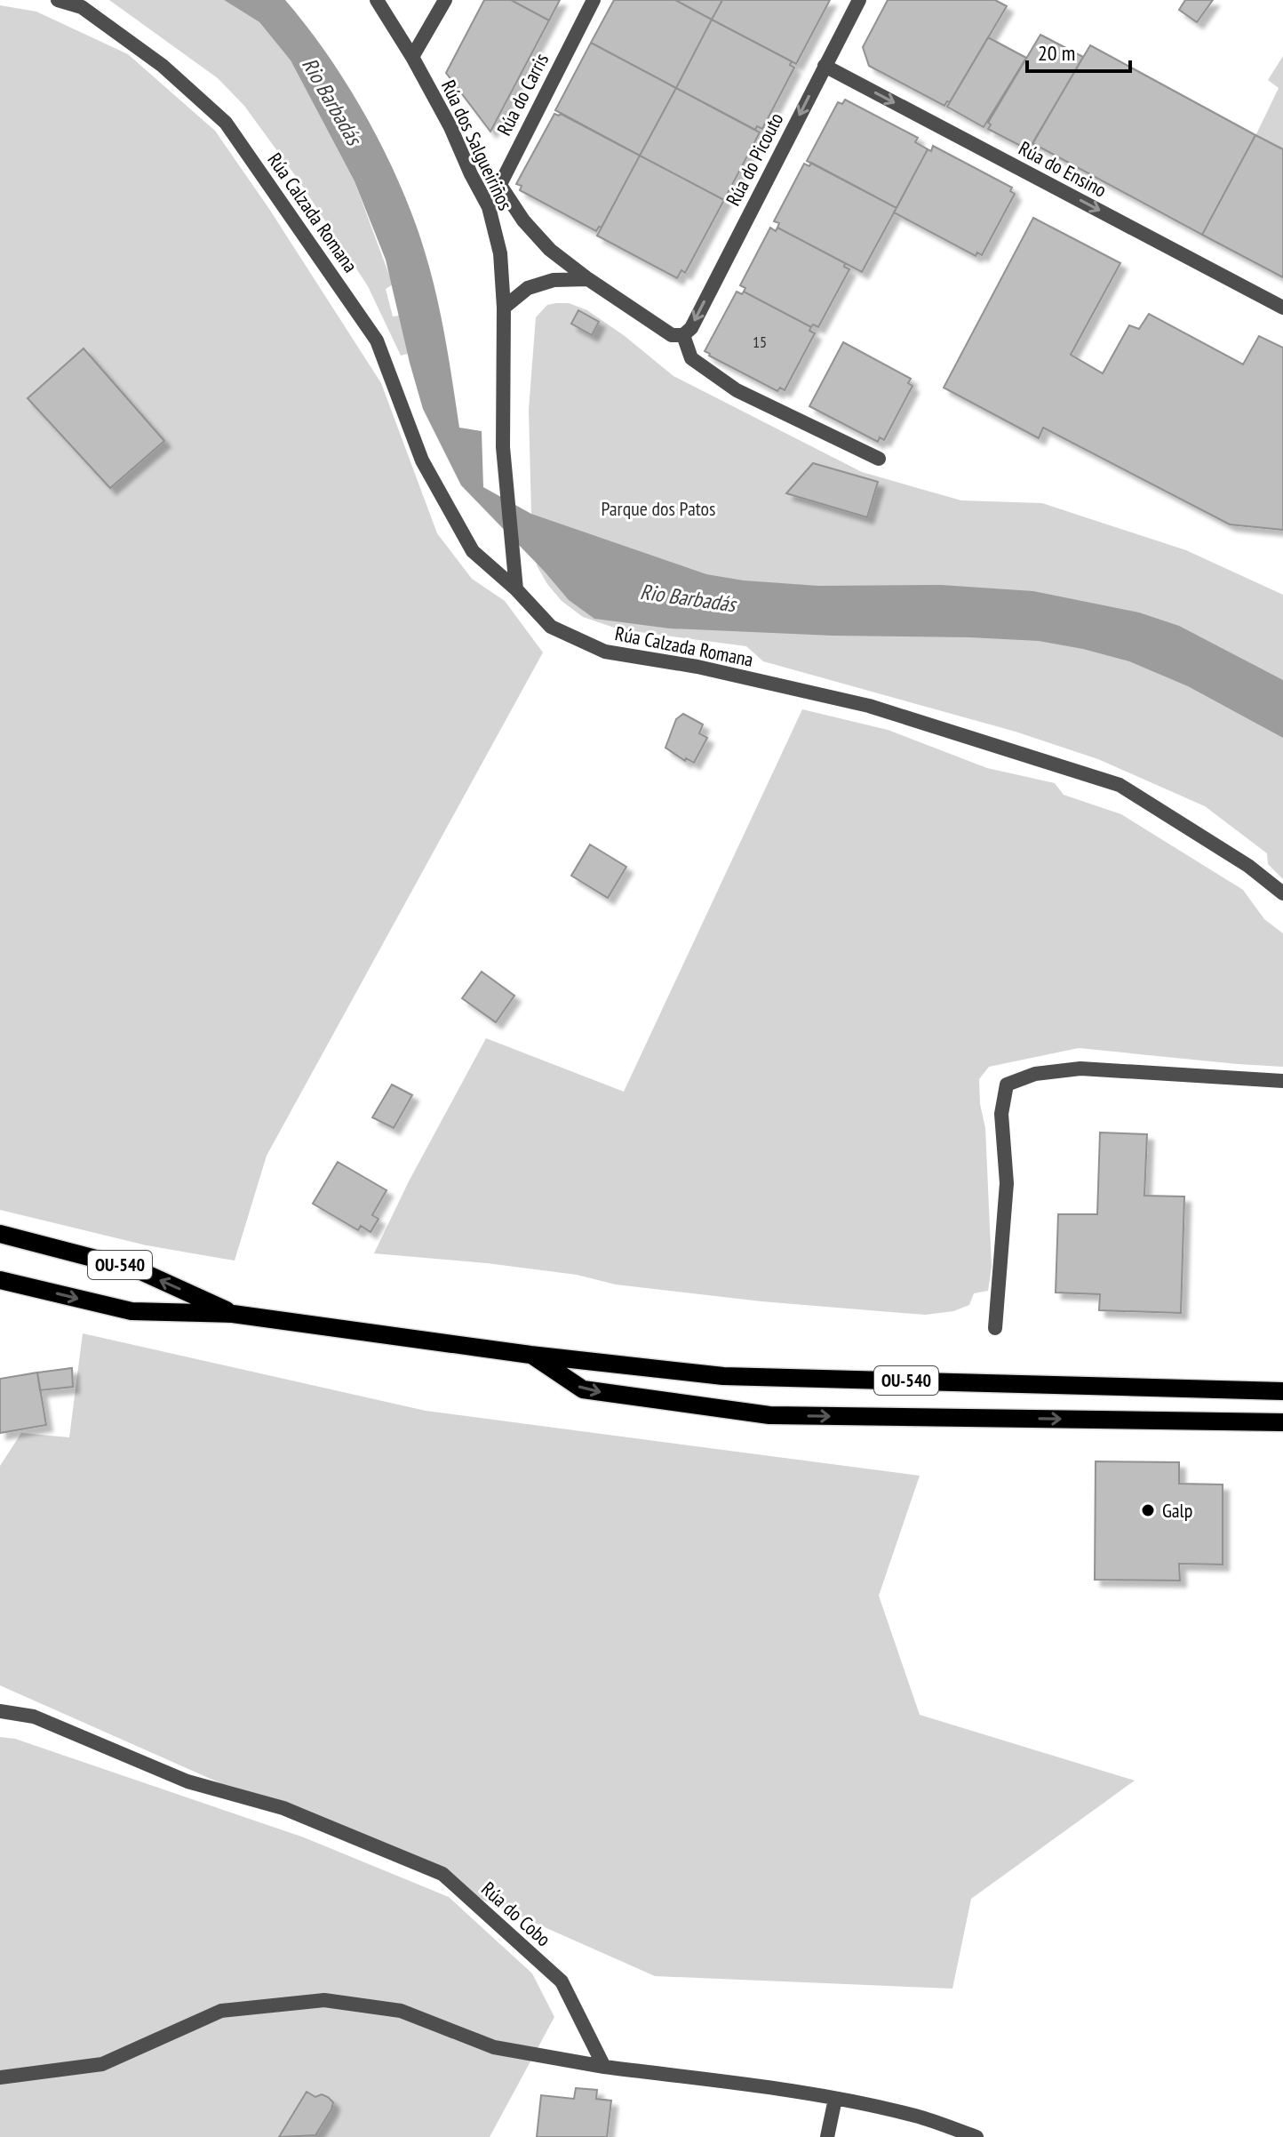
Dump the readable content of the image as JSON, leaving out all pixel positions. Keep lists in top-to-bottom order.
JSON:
{
  "streets": {
    "main road": ["OU-540"],
    "street": [
      "Rúa do Carris",
      "Rúa dos Salgueiriños",
      "Rúa do Picouto",
      "Rúa do Ensino",
      "Rúa Calzada Romana",
      "Rúa do Cobo"
    ]
  },
  "crossings": [
    ["Rúa do Carris", "Rúa dos Salgueiriños"],
    ["Rúa dos Salgueiriños", "Rúa Calzada Romana"],
    ["Rúa do Picouto", "Rúa do Ensino"]
  ],
  "one_way": ["Rúa do Picouto", "Rúa do Ensino"],
  "water": ["Rio Barbadás"],
  "parks": ["Parque dos Patos"],
  "places": ["Galp"],
  "house_numbers": ["15"],
  "scale_bar": "20 m"
}
